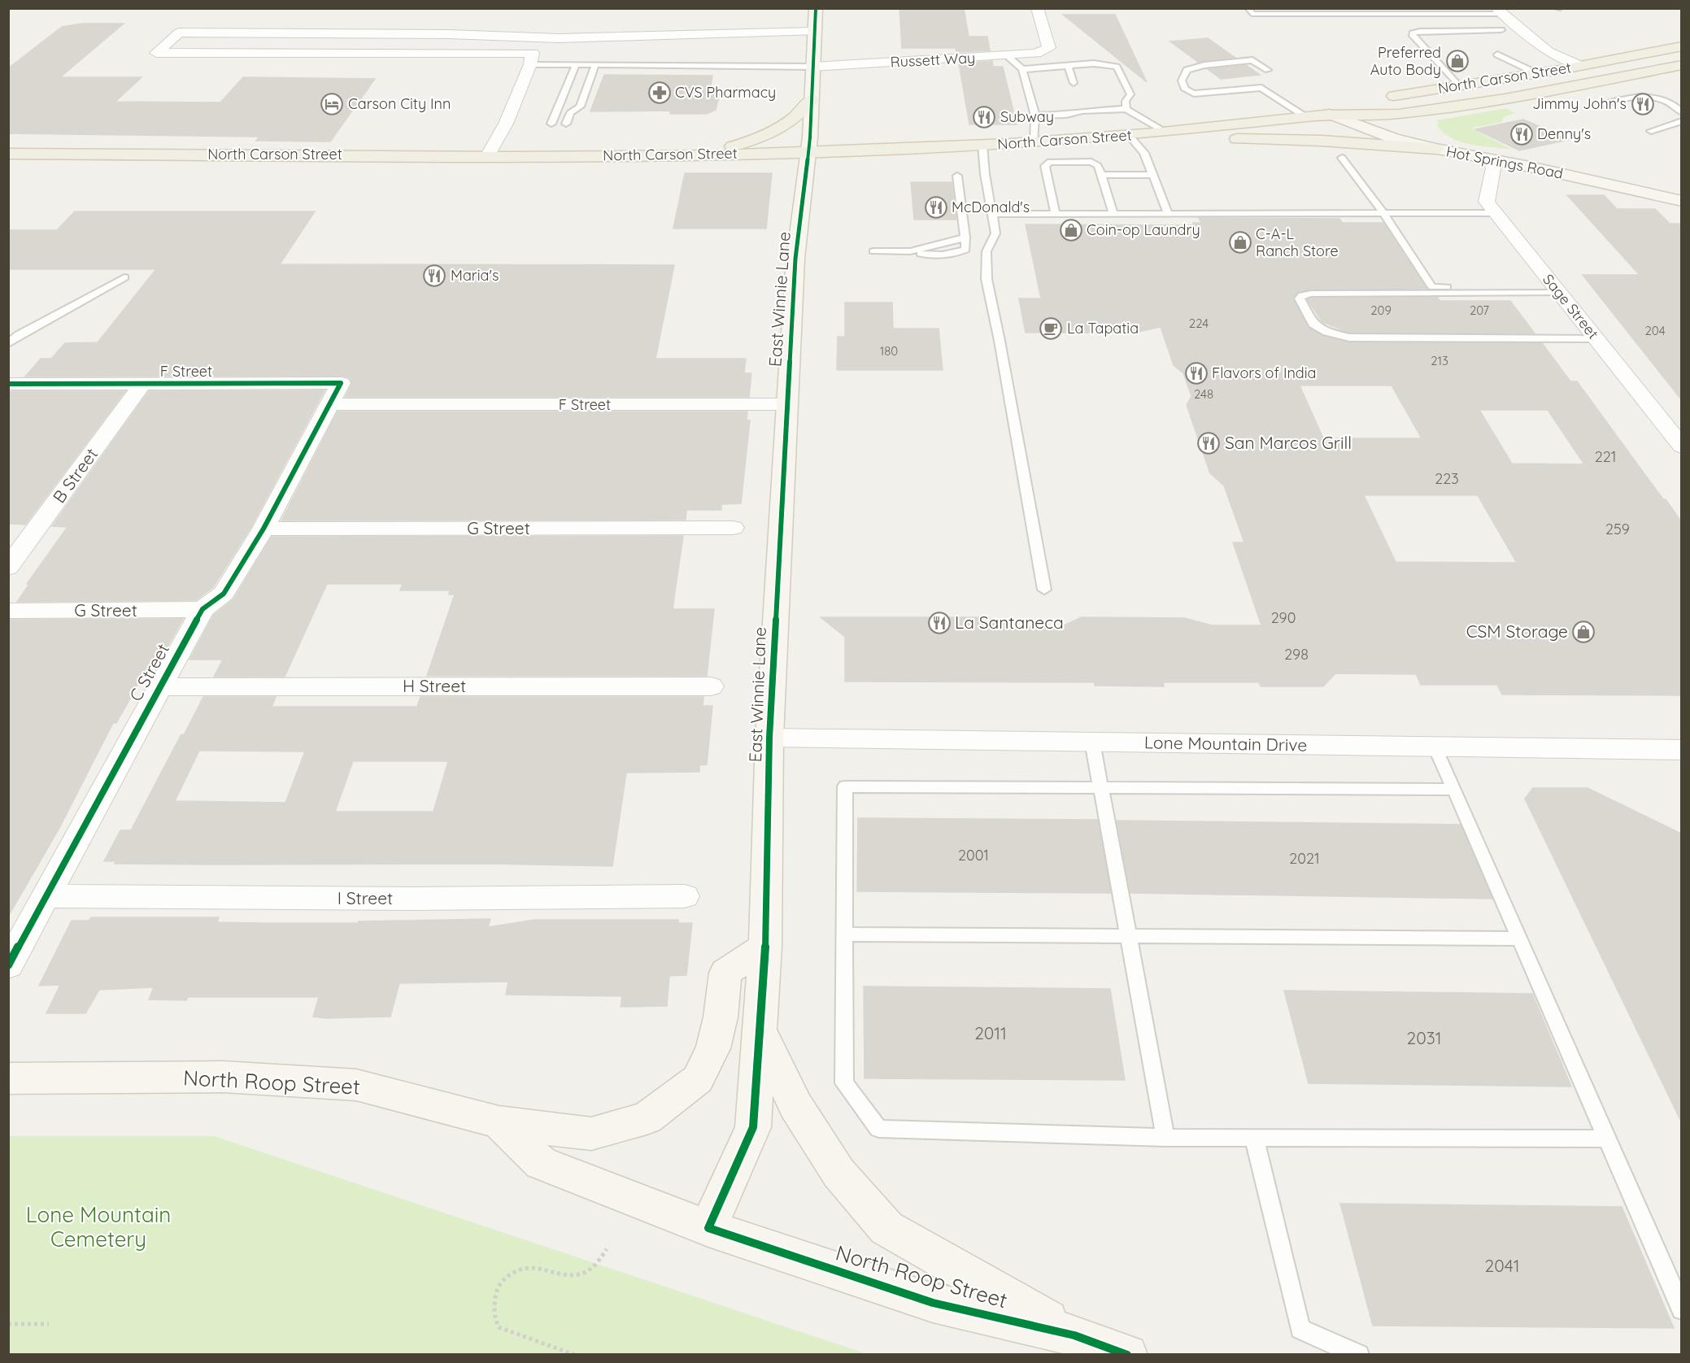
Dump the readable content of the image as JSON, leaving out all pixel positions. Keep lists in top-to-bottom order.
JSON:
{
  "streets": {
    "main road": ["North Carson Street"],
    "street": [
      "Russett Way",
      "Hot Springs Road",
      "East Winnie Lane",
      "Sage Street",
      "F Street",
      "B Street",
      "G Street",
      "C Street",
      "H Street",
      "Lone Mountain Drive",
      "I Street",
      "North Roop Street"
    ]
  },
  "crossings": [
    ["Russett Way", "East Winnie Lane"],
    ["North Carson Street", "Hot Springs Road"],
    ["North Carson Street", "East Winnie Lane"],
    ["Hot Springs Road", "Sage Street"],
    ["East Winnie Lane", "F Street"],
    ["East Winnie Lane", "Lone Mountain Drive"],
    ["East Winnie Lane", "North Roop Street"],
    ["F Street", "B Street"],
    ["F Street", "C Street"],
    ["G Street", "C Street"],
    ["C Street", "H Street"],
    ["C Street", "I Street"]
  ],
  "parks": ["Lone Mountain Cemetery"],
  "places": {
    "shop": [
      "Preferred Auto Body",
      "Coin-op Laundry",
      "C-A-L Ranch Store",
      "CSM Storage"
    ],
    "pharmacy": ["CVS Pharmacy"],
    "hotel": ["Carson City Inn"],
    "restaurant": [
      "Jimmy John's",
      "Subway",
      "Denny's",
      "McDonald's",
      "Maria's",
      "Flavors of India",
      "San Marcos Grill",
      "La Santaneca"
    ],
    "cafe": ["La Tapatia"]
  },
  "house_numbers": [
    "209",
    "207",
    "224",
    "204",
    "180",
    "213",
    "248",
    "221",
    "223",
    "259",
    "290",
    "298",
    "2001",
    "2021",
    "2011",
    "2031",
    "2041"
  ]
}
